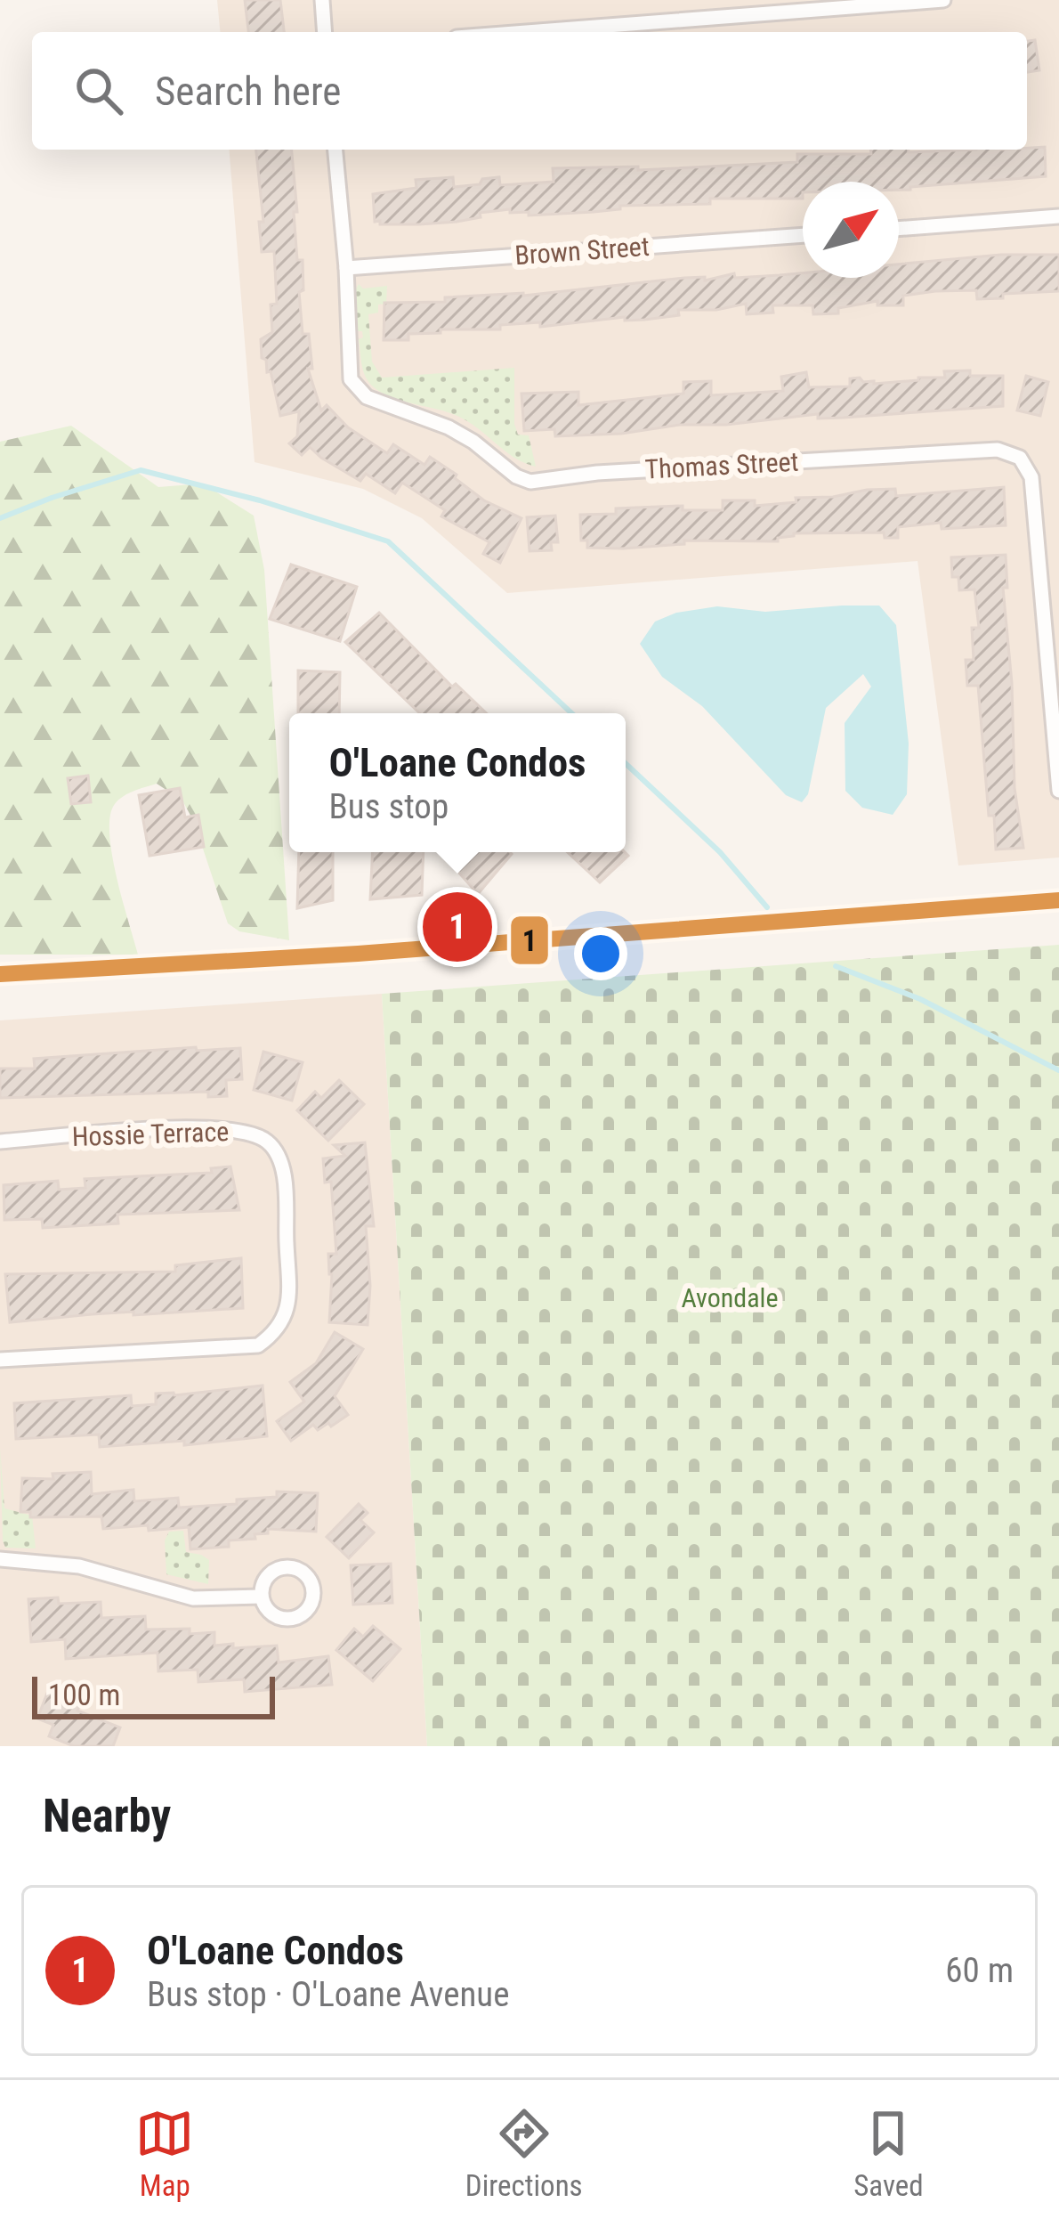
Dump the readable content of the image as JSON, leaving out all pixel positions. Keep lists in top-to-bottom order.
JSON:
{
  "streets": {
    "street": ["Brown Street", "Thomas Street", "Hossie Terrace"]
  },
  "crossings": [
    ["Brown Street", "Thomas Street"]
  ],
  "parks": ["Avondale"],
  "lines": ["transit line 1"],
  "scale_bar": "100 m",
  "north": "top right",
  "page": {
    "search": "Search here",
    "popup": ["O'Loane Condos", "Bus stop"],
    "pins": "1",
    "scale": "100 m",
    "heading": "Nearby",
    "list": [
      {
        "mark": "1",
        "name": "O'Loane Condos",
        "note": "Bus stop · O'Loane Avenue",
        "value": "60 m"
      }
    ],
    "nav": ["Map", "Directions", "Saved"]
  }
}
